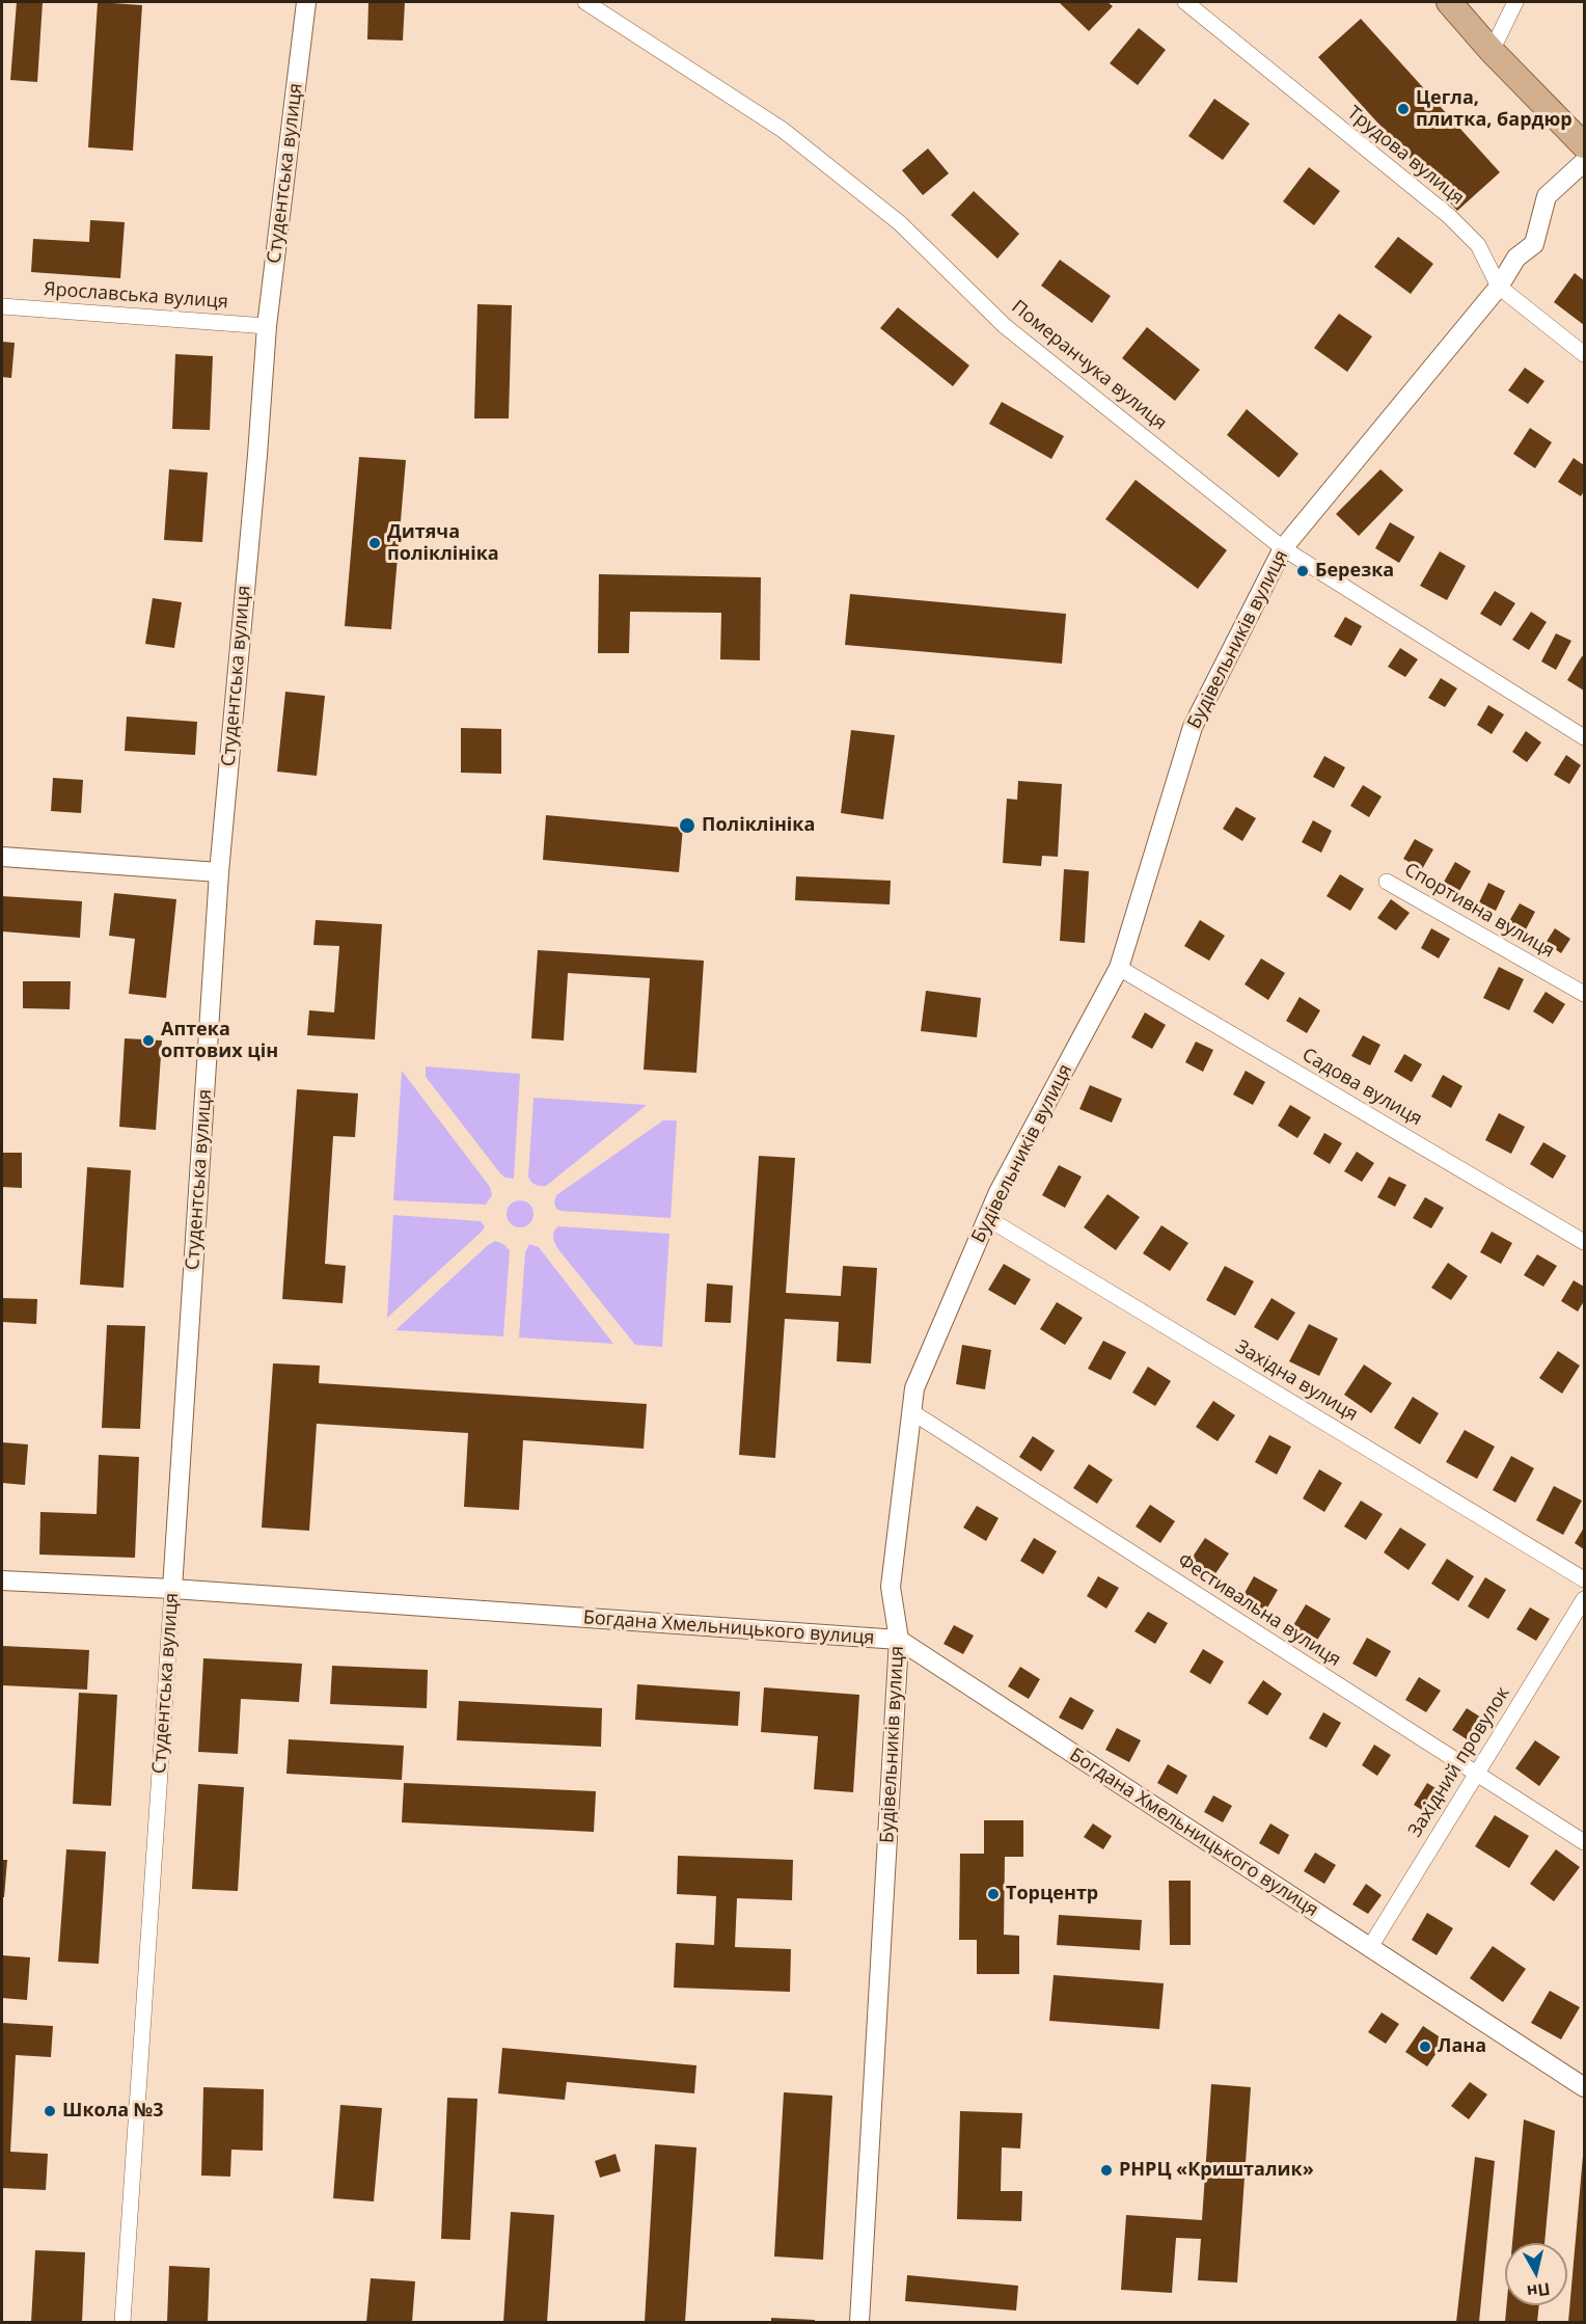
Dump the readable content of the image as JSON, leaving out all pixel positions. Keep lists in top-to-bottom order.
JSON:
{
  "streets": {
    "street": [
      "Трудова вулиця",
      "Студентська вулиця",
      "Ярославська вулиця",
      "Померанчука вулиця",
      "Будівельників вулиця",
      "Спортивна вулиця",
      "Садова вулиця",
      "Західна вулиця",
      "Фестивальна вулиця",
      "Богдана Хмельницького вулиця",
      "Західний провулок"
    ]
  },
  "crossings": [
    ["Трудова вулиця", "Будівельників вулиця"],
    ["Студентська вулиця", "Ярославська вулиця"],
    ["Студентська вулиця", "Богдана Хмельницького вулиця"],
    ["Померанчука вулиця", "Будівельників вулиця"],
    ["Будівельників вулиця", "Садова вулиця"],
    ["Будівельників вулиця", "Західна вулиця"],
    ["Будівельників вулиця", "Фестивальна вулиця"],
    ["Будівельників вулиця", "Богдана Хмельницького вулиця"],
    ["Фестивальна вулиця", "Західний провулок"],
    ["Богдана Хмельницького вулиця", "Західний провулок"]
  ],
  "places": [
    "Цегла, плитка, бардюр",
    "Дитяча поліклініка",
    "Березка",
    "Поліклініка",
    "Аптека оптових цін",
    "Торцентр",
    "Лана",
    "Школа №3",
    "РНРЦ «Кришталик»"
  ],
  "north": "bottom"
}
